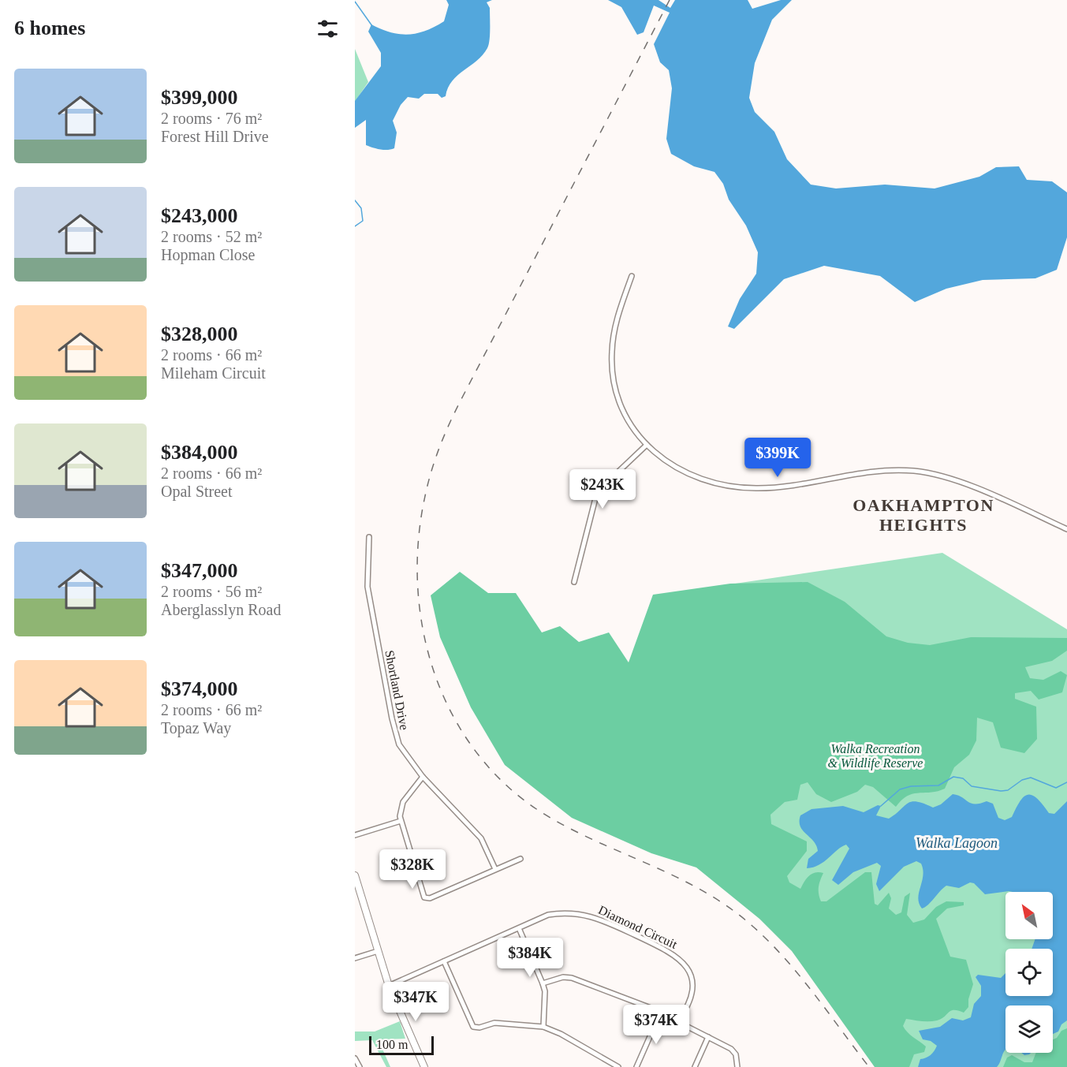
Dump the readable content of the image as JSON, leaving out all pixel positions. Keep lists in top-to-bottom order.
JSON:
{
  "streets": {
    "street": ["Shortland Drive", "Diamond Circuit"]
  },
  "districts": ["OAKHAMPTON HEIGHTS"],
  "water": ["Walka Lagoon"],
  "parks": ["Walka Recreation & Wildlife Reserve"],
  "scale_bar": "100 m",
  "north": "top left",
  "page": {
    "heading": "6 homes",
    "list": [
      {
        "name": "$399,000",
        "note": "2 rooms · 76 m² · Forest Hill Drive"
      },
      {
        "name": "$243,000",
        "note": "2 rooms · 52 m² · Hopman Close"
      },
      {
        "name": "$328,000",
        "note": "2 rooms · 66 m² · Mileham Circuit"
      },
      {
        "name": "$384,000",
        "note": "2 rooms · 66 m² · Opal Street"
      },
      {
        "name": "$347,000",
        "note": "2 rooms · 56 m² · Aberglasslyn Road"
      },
      {
        "name": "$374,000",
        "note": "2 rooms · 66 m² · Topaz Way"
      }
    ],
    "price": [
      "$399K",
      "$243K",
      "$328K",
      "$384K",
      "$347K",
      "$374K"
    ],
    "scale": "100 m"
  }
}
